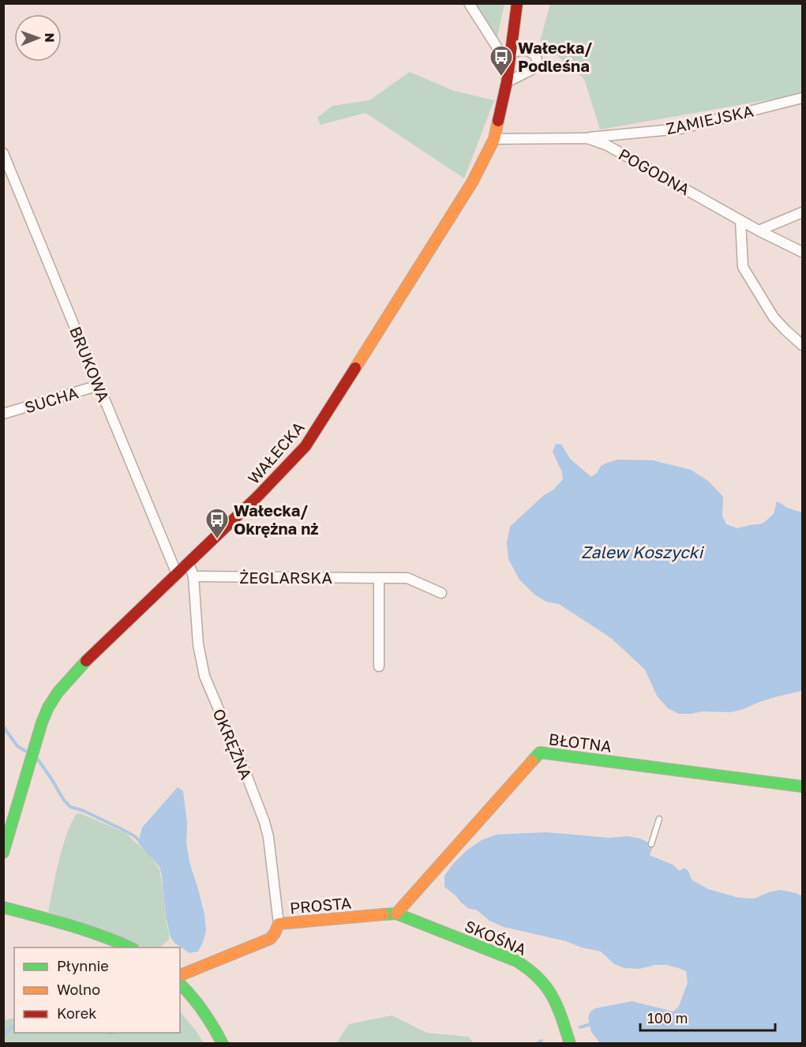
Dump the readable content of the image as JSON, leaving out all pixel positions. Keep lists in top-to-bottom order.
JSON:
{
  "streets": {
    "street": [
      "ZAMIEJSKA",
      "POGODNA",
      "BRUKOWA",
      "SUCHA",
      "WAŁECKA",
      "ŻEGLARSKA",
      "BŁOTNA",
      "OKRĘŻNA",
      "PROSTA",
      "SKOŚNA"
    ]
  },
  "crossings": [
    ["ZAMIEJSKA", "POGODNA"],
    ["POGODNA", "WAŁECKA"],
    ["BRUKOWA", "SUCHA"],
    ["BRUKOWA", "WAŁECKA"],
    ["WAŁECKA", "OKRĘŻNA"],
    ["ŻEGLARSKA", "OKRĘŻNA"],
    ["BŁOTNA", "PROSTA"],
    ["BŁOTNA", "SKOŚNA"],
    ["OKRĘŻNA", "PROSTA"],
    ["PROSTA", "SKOŚNA"]
  ],
  "water": ["Zalew Koszycki"],
  "places": {
    "bus stop": ["Wałecka/ Podleśna", "Wałecka/ Okrężna nż"]
  },
  "legend": ["Płynnie", "Wolno", "Korek"],
  "scale_bar": "100 m",
  "north": "right"
}
